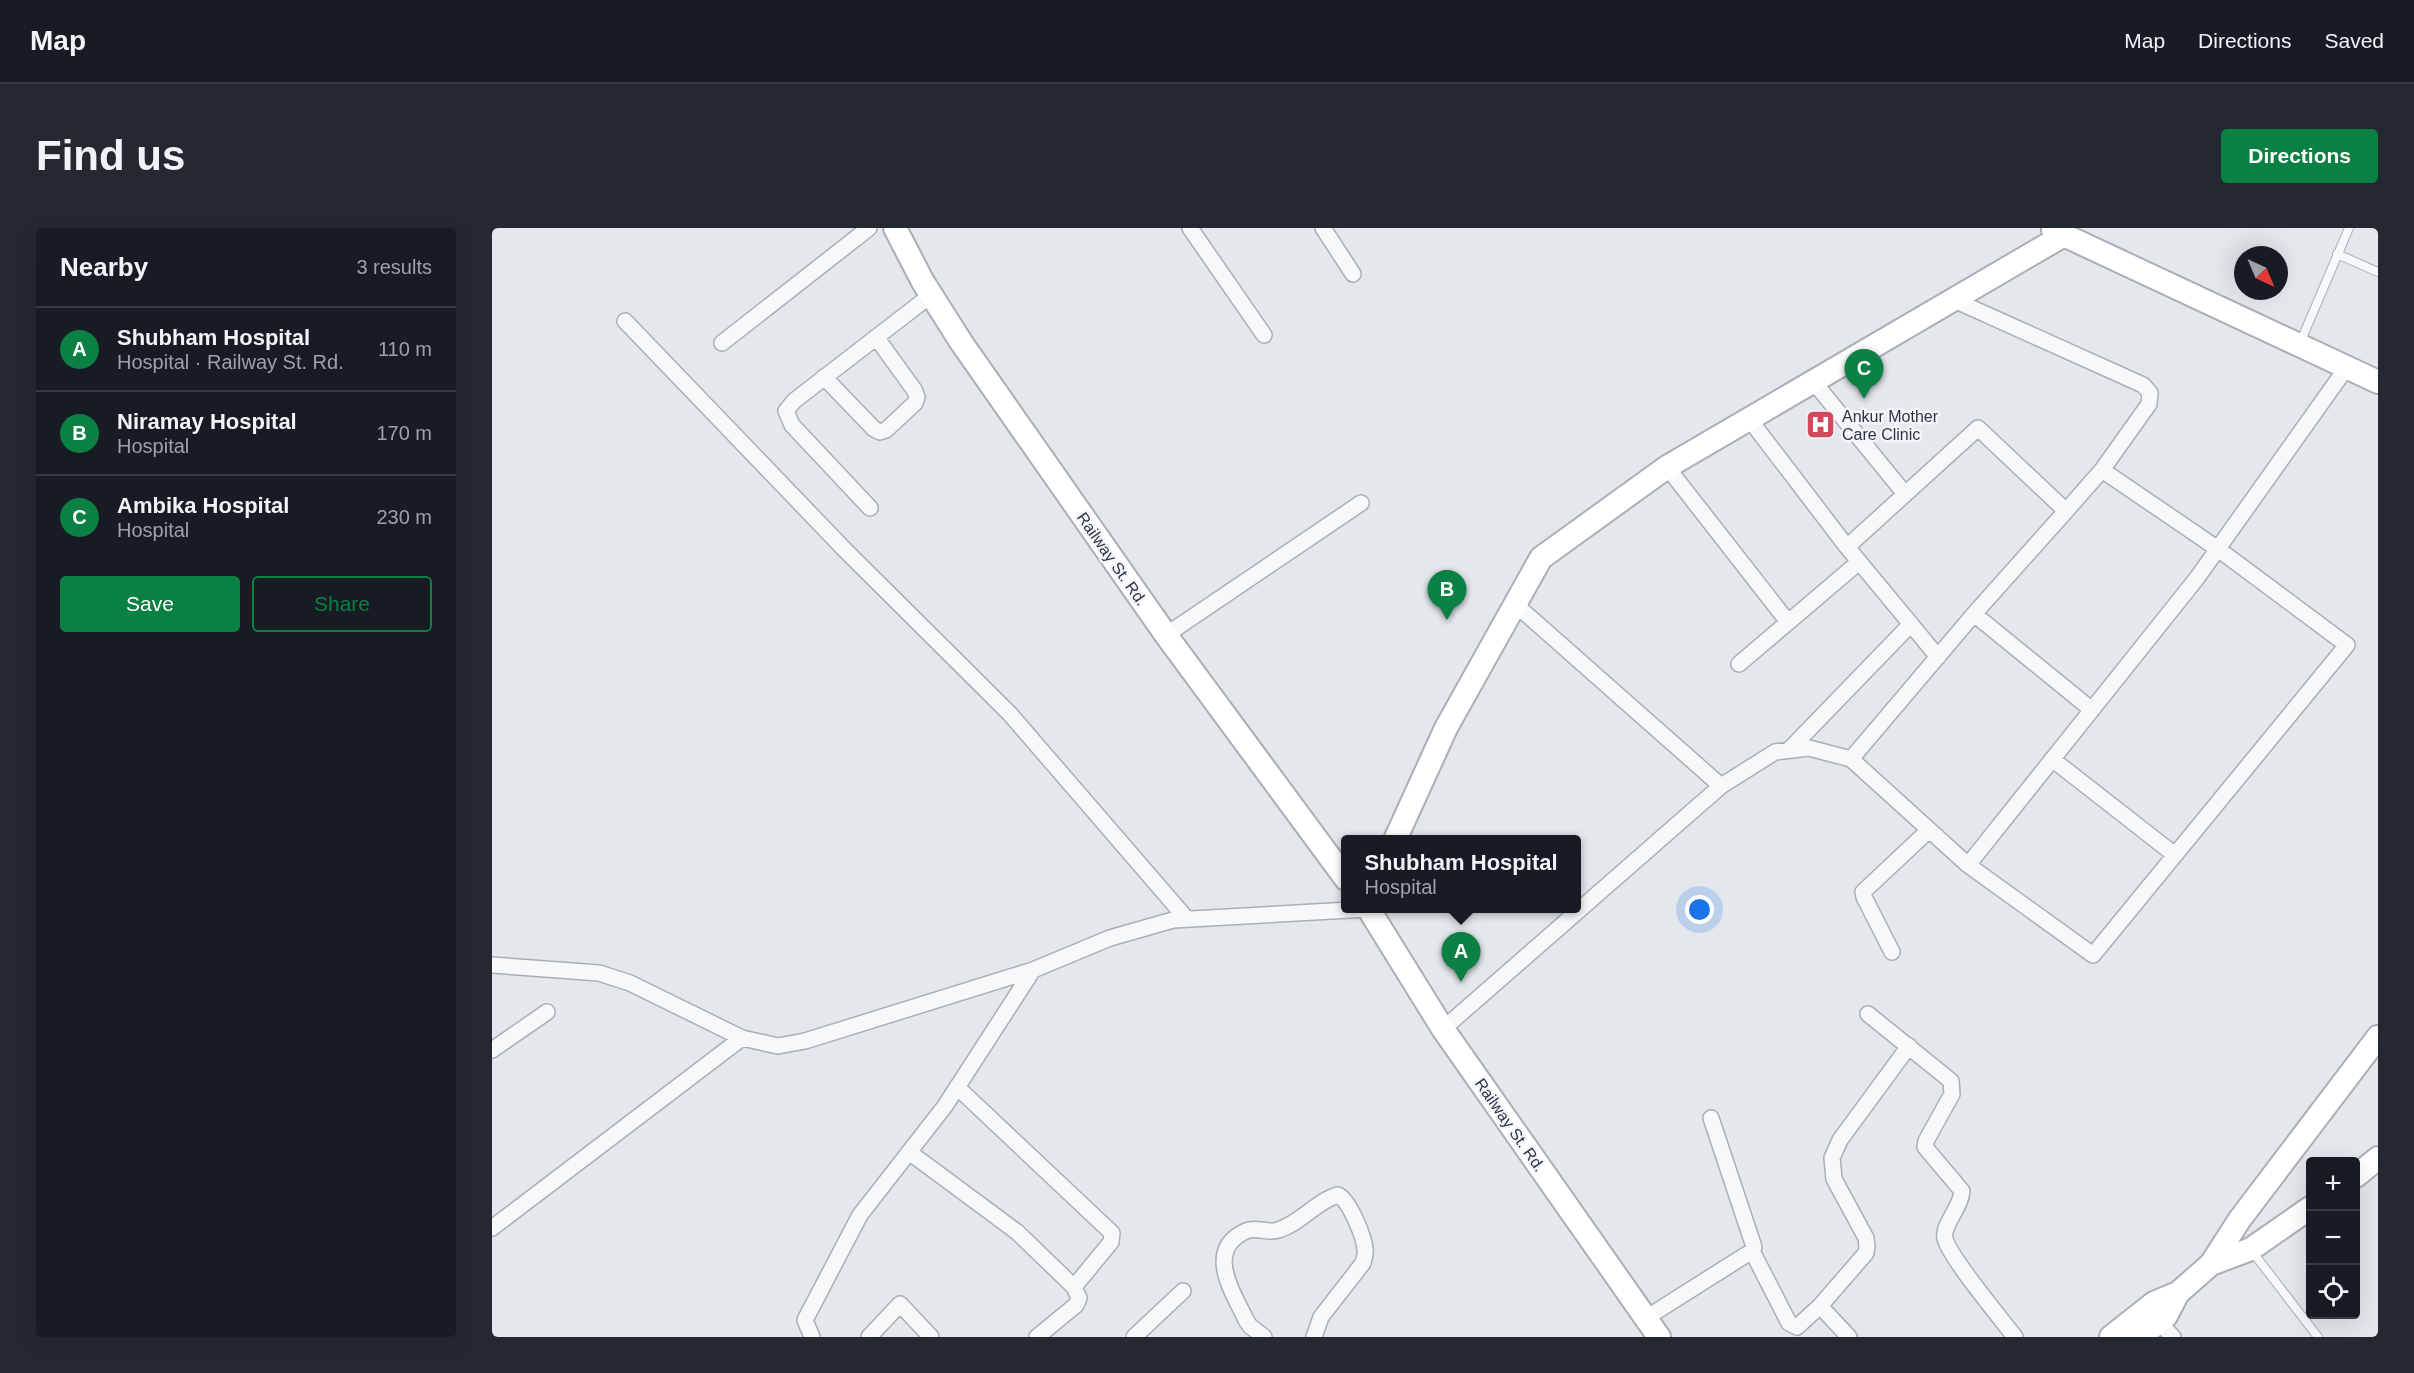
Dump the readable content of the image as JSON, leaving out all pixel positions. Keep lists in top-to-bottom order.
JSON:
{
  "streets": {
    "street": ["Railway St. Rd."]
  },
  "places": {
    "hospital": ["Ankur Mother Care Clinic"]
  },
  "north": "bottom right",
  "page": {
    "header": "Map",
    "nav": ["Map", "Directions", "Saved"],
    "buttons": [
      "Directions",
      ["Save", "Share"]
    ],
    "title": "Find us",
    "heading": ["Nearby", "3 results"],
    "list": [
      {
        "mark": "A",
        "name": "Shubham Hospital",
        "note": "Hospital · Railway St. Rd.",
        "value": "110 m"
      },
      {
        "mark": "B",
        "name": "Niramay Hospital",
        "note": "Hospital",
        "value": "170 m"
      },
      {
        "mark": "C",
        "name": "Ambika Hospital",
        "note": "Hospital",
        "value": "230 m"
      }
    ],
    "pins": ["C", "B", "A"],
    "popup": ["Shubham Hospital", "Hospital"],
    "map_buttons": ["+", "−"]
  }
}
